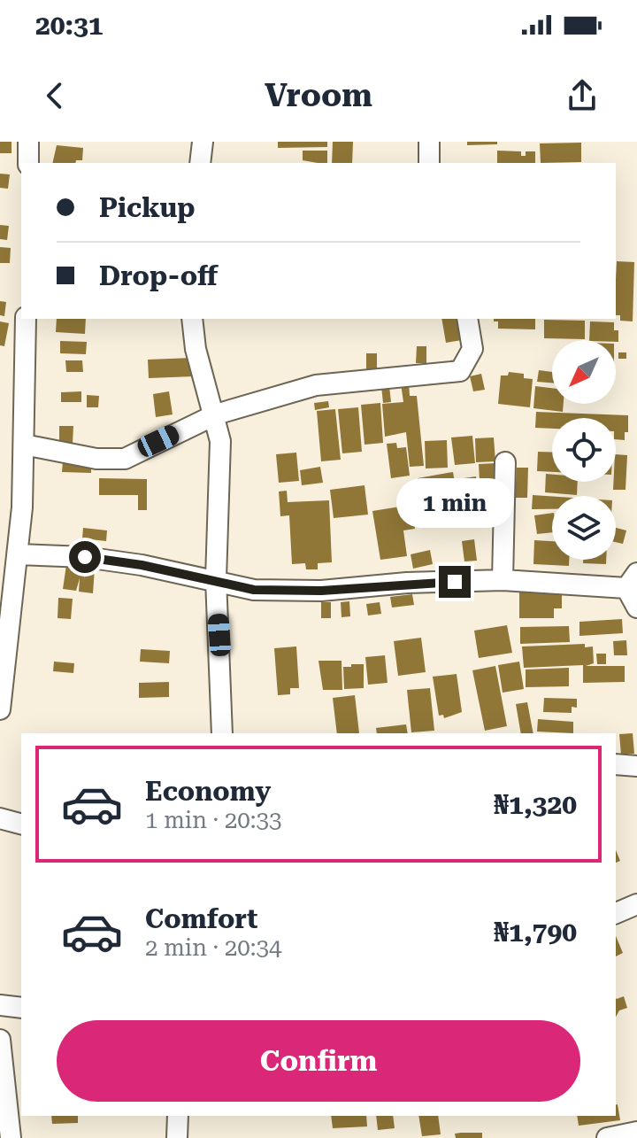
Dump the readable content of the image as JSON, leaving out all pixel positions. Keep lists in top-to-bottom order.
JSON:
{
  "north": "bottom left",
  "page": {
    "status": "20:31",
    "header": "Vroom",
    "banner": ["Pickup", "Drop-off"],
    "bubble": "1 min",
    "list": [
      {
        "name": "Economy",
        "note": "1 min · 20:33",
        "value": "₦1,320"
      },
      {
        "name": "Comfort",
        "note": "2 min · 20:34",
        "value": "₦1,790"
      }
    ],
    "buttons": "Confirm"
  }
}
